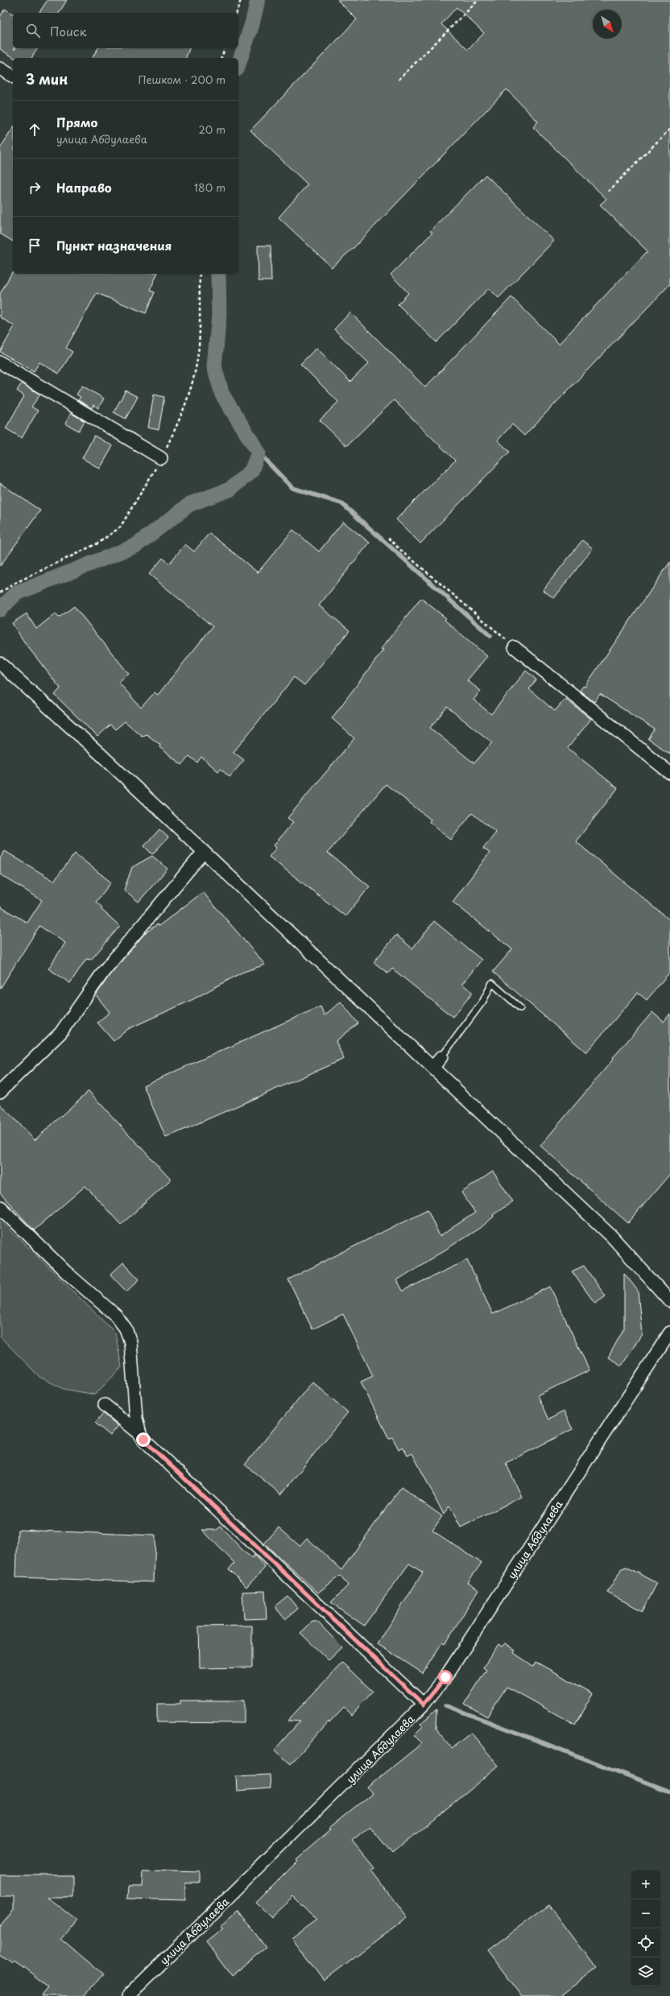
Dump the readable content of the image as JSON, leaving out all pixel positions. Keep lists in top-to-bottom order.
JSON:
{
  "streets": {
    "street": ["улица Абдулаева"]
  },
  "north": "bottom right",
  "page": {
    "search": "Поиск",
    "heading": ["3 мин", "Пешком · 200 m"],
    "list": [
      ["Прямо", "улица Абдулаева", "20 m"],
      ["Направо", "180 m"],
      "Пункт назначения"
    ],
    "map_buttons": ["+", "−"]
  }
}
